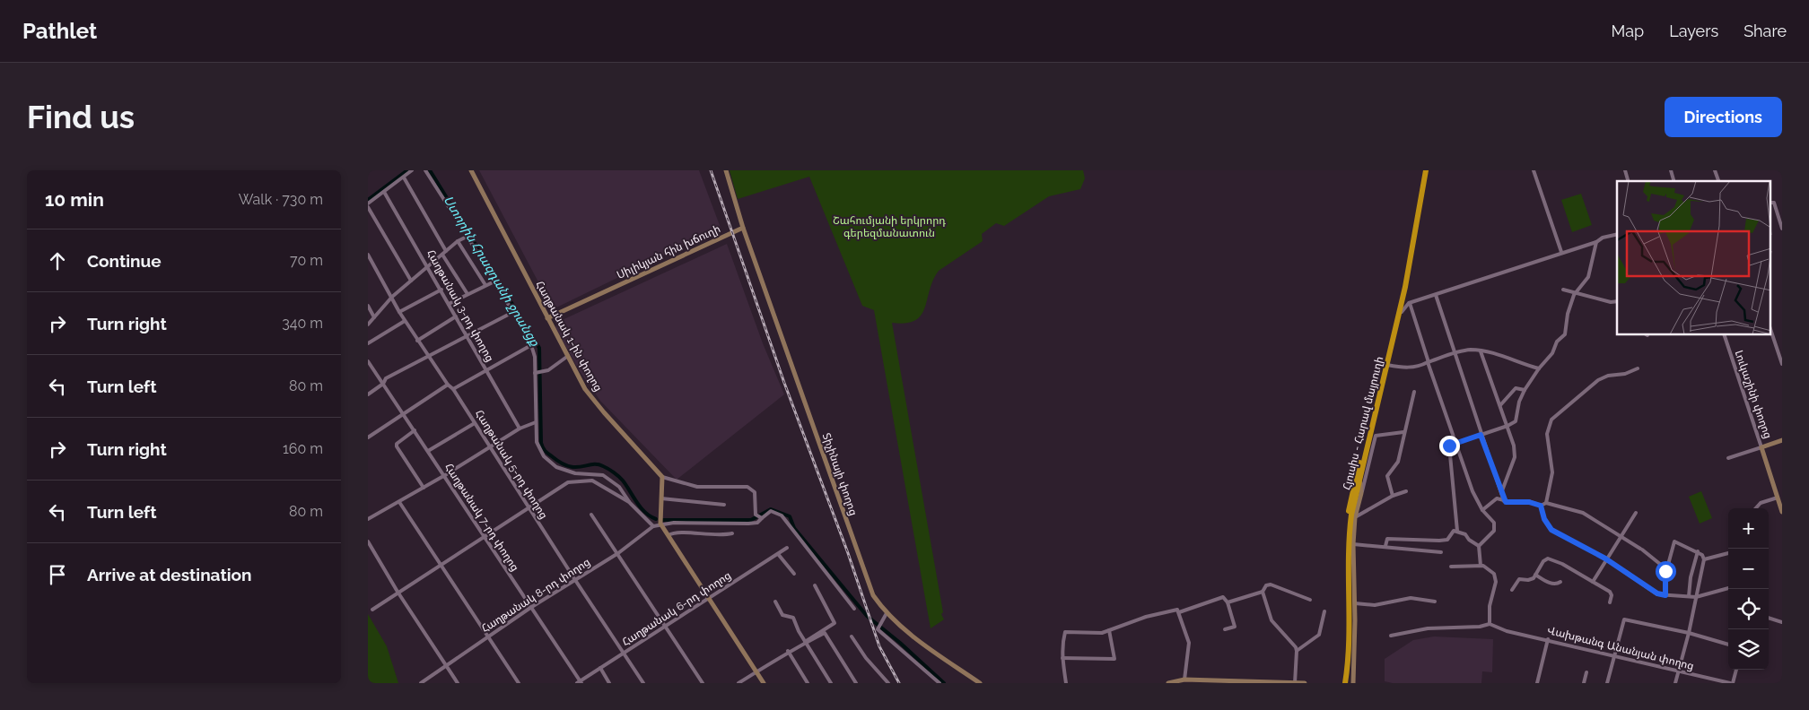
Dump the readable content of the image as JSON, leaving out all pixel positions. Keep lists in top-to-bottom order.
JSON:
{
  "streets": {
    "highway": ["Հյուսիս - Հարավ մայրուղի"],
    "street": [
      "Սիլիկյան հին խճուղի",
      "Հաղթանակ 3-րդ փողոց",
      "Հաղթանակ 1-ին փողոց",
      "Լուկաշինի փողոց",
      "Հաղթանակ 5-րդ փողոց",
      "Տիչինայի փողոց",
      "Հաղթանակ 7-րդ փողոց",
      "Հաղթանակ 8-րդ փողոց",
      "Հաղթանակ 6-րդ փողոց",
      "Վախթանգ Անանյան փողոց"
    ]
  },
  "crossings": [
    ["Սիլիկյան հին խճուղի", "Հաղթանակ 1-ին փողոց"],
    ["Սիլիկյան հին խճուղի", "Տիչինայի փողոց"],
    ["Հաղթանակ 5-րդ փողոց", "Հաղթանակ 8-րդ փողոց"],
    ["Հաղթանակ 5-րդ փողոց", "Հաղթանակ 6-րդ փողոց"],
    ["Հաղթանակ 7-րդ փողոց", "Հաղթանակ 8-րդ փողոց"],
    ["Հաղթանակ 7-րդ փողոց", "Հաղթանակ 6-րդ փողոց"]
  ],
  "water": ["Ստորին Հրազդանի ջրանցք"],
  "parks": ["Շահումյանի երկրորդ գերեզմանատուն"],
  "page": {
    "header": "Pathlet",
    "nav": ["Map", "Layers", "Share"],
    "buttons": "Directions",
    "title": "Find us",
    "heading": ["10 min", "Walk · 730 m"],
    "list": [
      ["Continue", "70 m"],
      ["Turn right", "340 m"],
      ["Turn left", "80 m"],
      ["Turn right", "160 m"],
      ["Turn left", "80 m"],
      "Arrive at destination"
    ],
    "map_buttons": ["+", "−"]
  }
}
